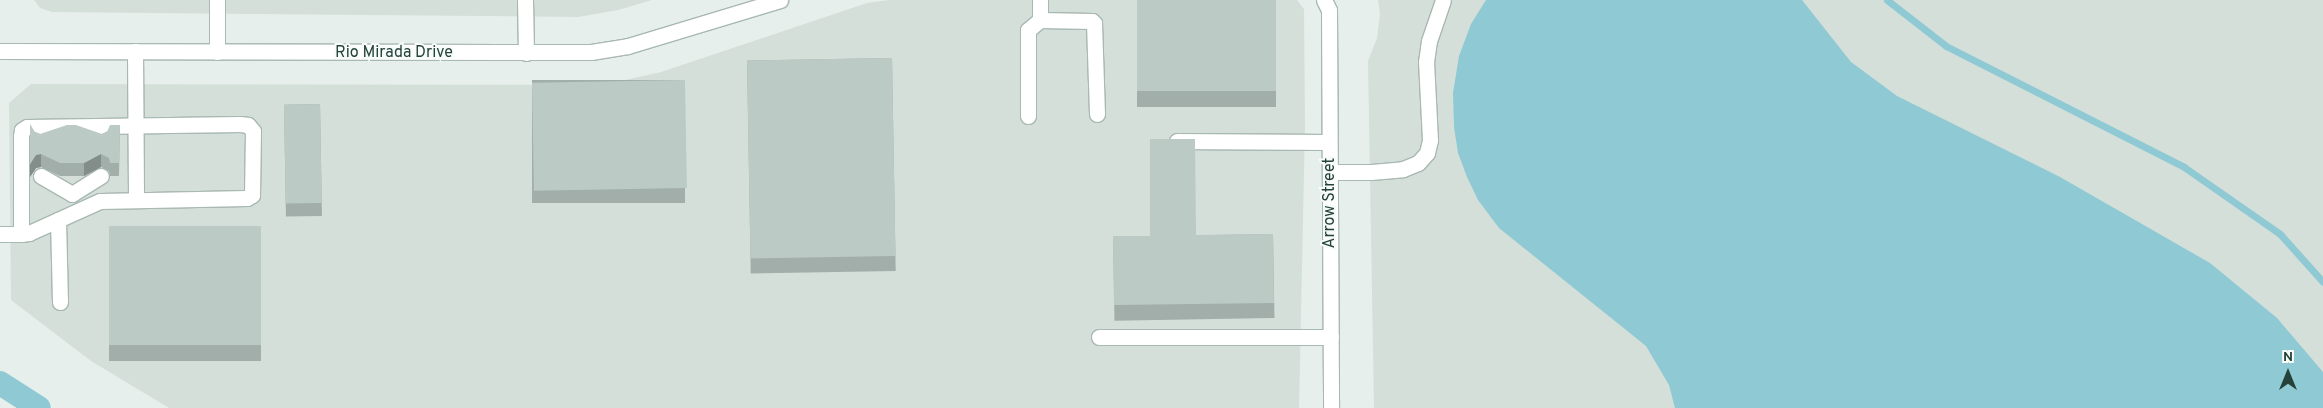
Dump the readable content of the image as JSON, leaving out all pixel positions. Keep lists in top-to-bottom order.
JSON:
{
  "streets": {
    "street": ["Rio Mirada Drive", "Arrow Street"]
  },
  "north": "top"
}
